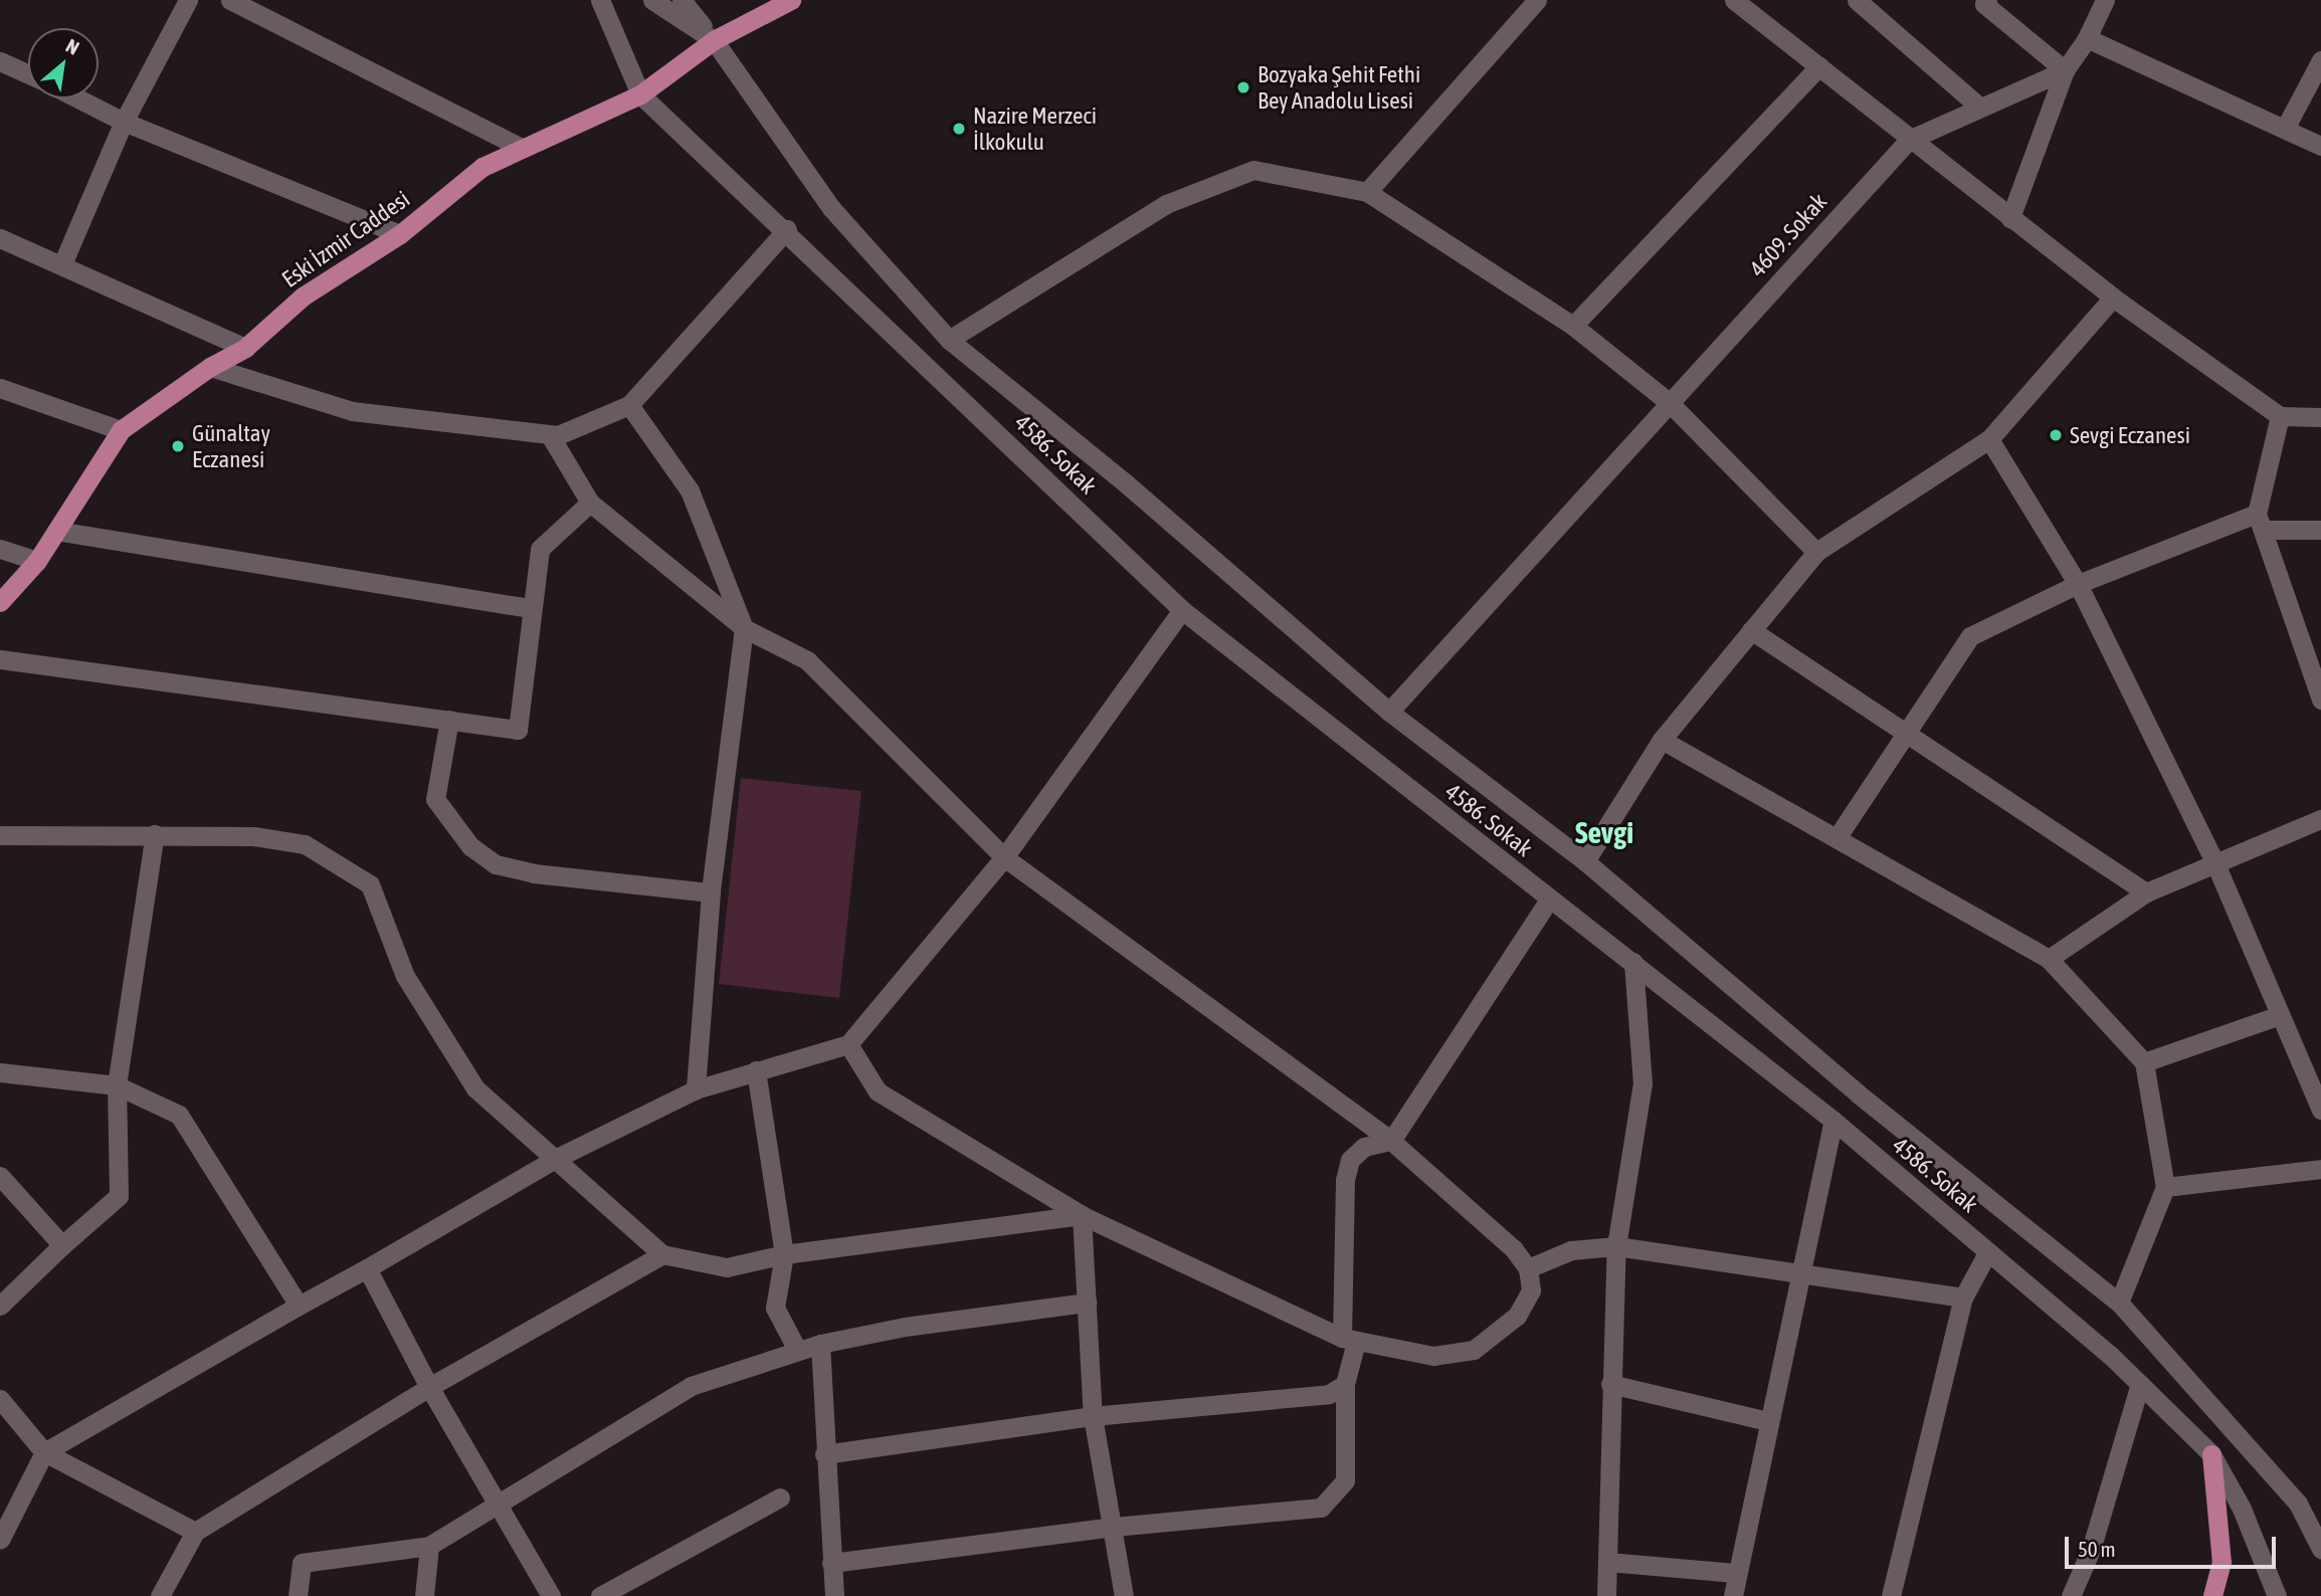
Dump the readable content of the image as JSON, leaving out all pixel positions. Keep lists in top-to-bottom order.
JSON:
{
  "streets": {
    "main road": ["Eski İzmir Caddesi"],
    "street": ["4609. Sokak", "4586. Sokak"]
  },
  "crossings": [
    ["4609. Sokak", "4586. Sokak"],
    ["Eski İzmir Caddesi", "4586. Sokak"]
  ],
  "districts": ["Sevgi"],
  "places": [
    "Bozyaka Şehit Fethi Bey Anadolu Lisesi",
    "Nazire Merzeci İlkokulu",
    "Sevgi Eczanesi",
    "Günaltay Eczanesi"
  ],
  "scale_bar": "50 m",
  "north": "top right"
}
